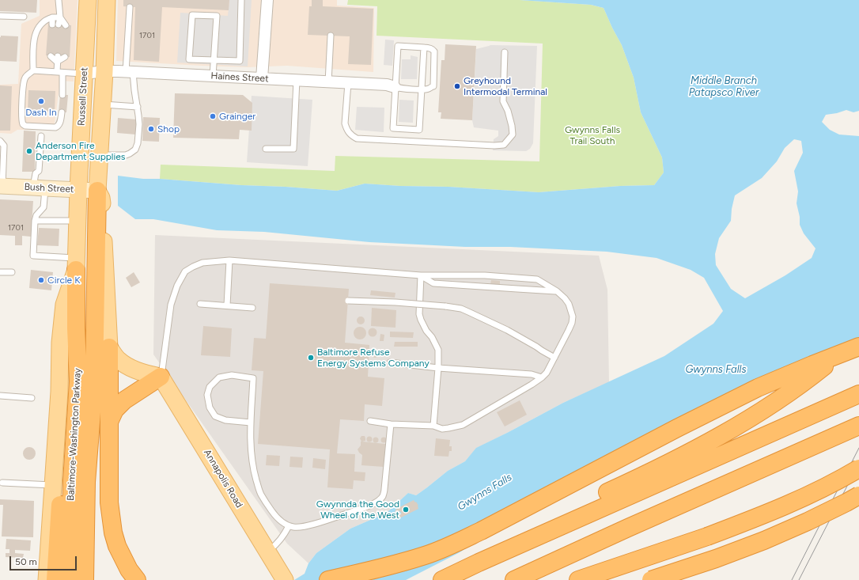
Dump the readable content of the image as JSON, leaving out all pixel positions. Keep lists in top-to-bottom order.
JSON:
{
  "streets": {
    "highway": ["Baltimore-Washington Parkway"],
    "main road": ["Russell Street", "Annapolis Road"],
    "street": ["Haines Street", "Bush Street"]
  },
  "crossings": [
    ["Haines Street", "Russell Street"],
    ["Russell Street", "Bush Street"],
    ["Russell Street", "Baltimore-Washington Parkway"]
  ],
  "water": ["Middle Branch Patapsco River", "Gwynns Falls"],
  "parks": ["Gwynns Falls Trail South"],
  "places": [
    "Greyhound Intermodal Terminal",
    "Dash In",
    "Grainger",
    "Shop",
    "Anderson Fire Department Supplies",
    "Circle K",
    "Baltimore Refuse Energy Systems Company",
    "Gwynnda the Good Wheel of the West"
  ],
  "house_numbers": ["1701", "1701"],
  "scale_bar": "50 m"
}
